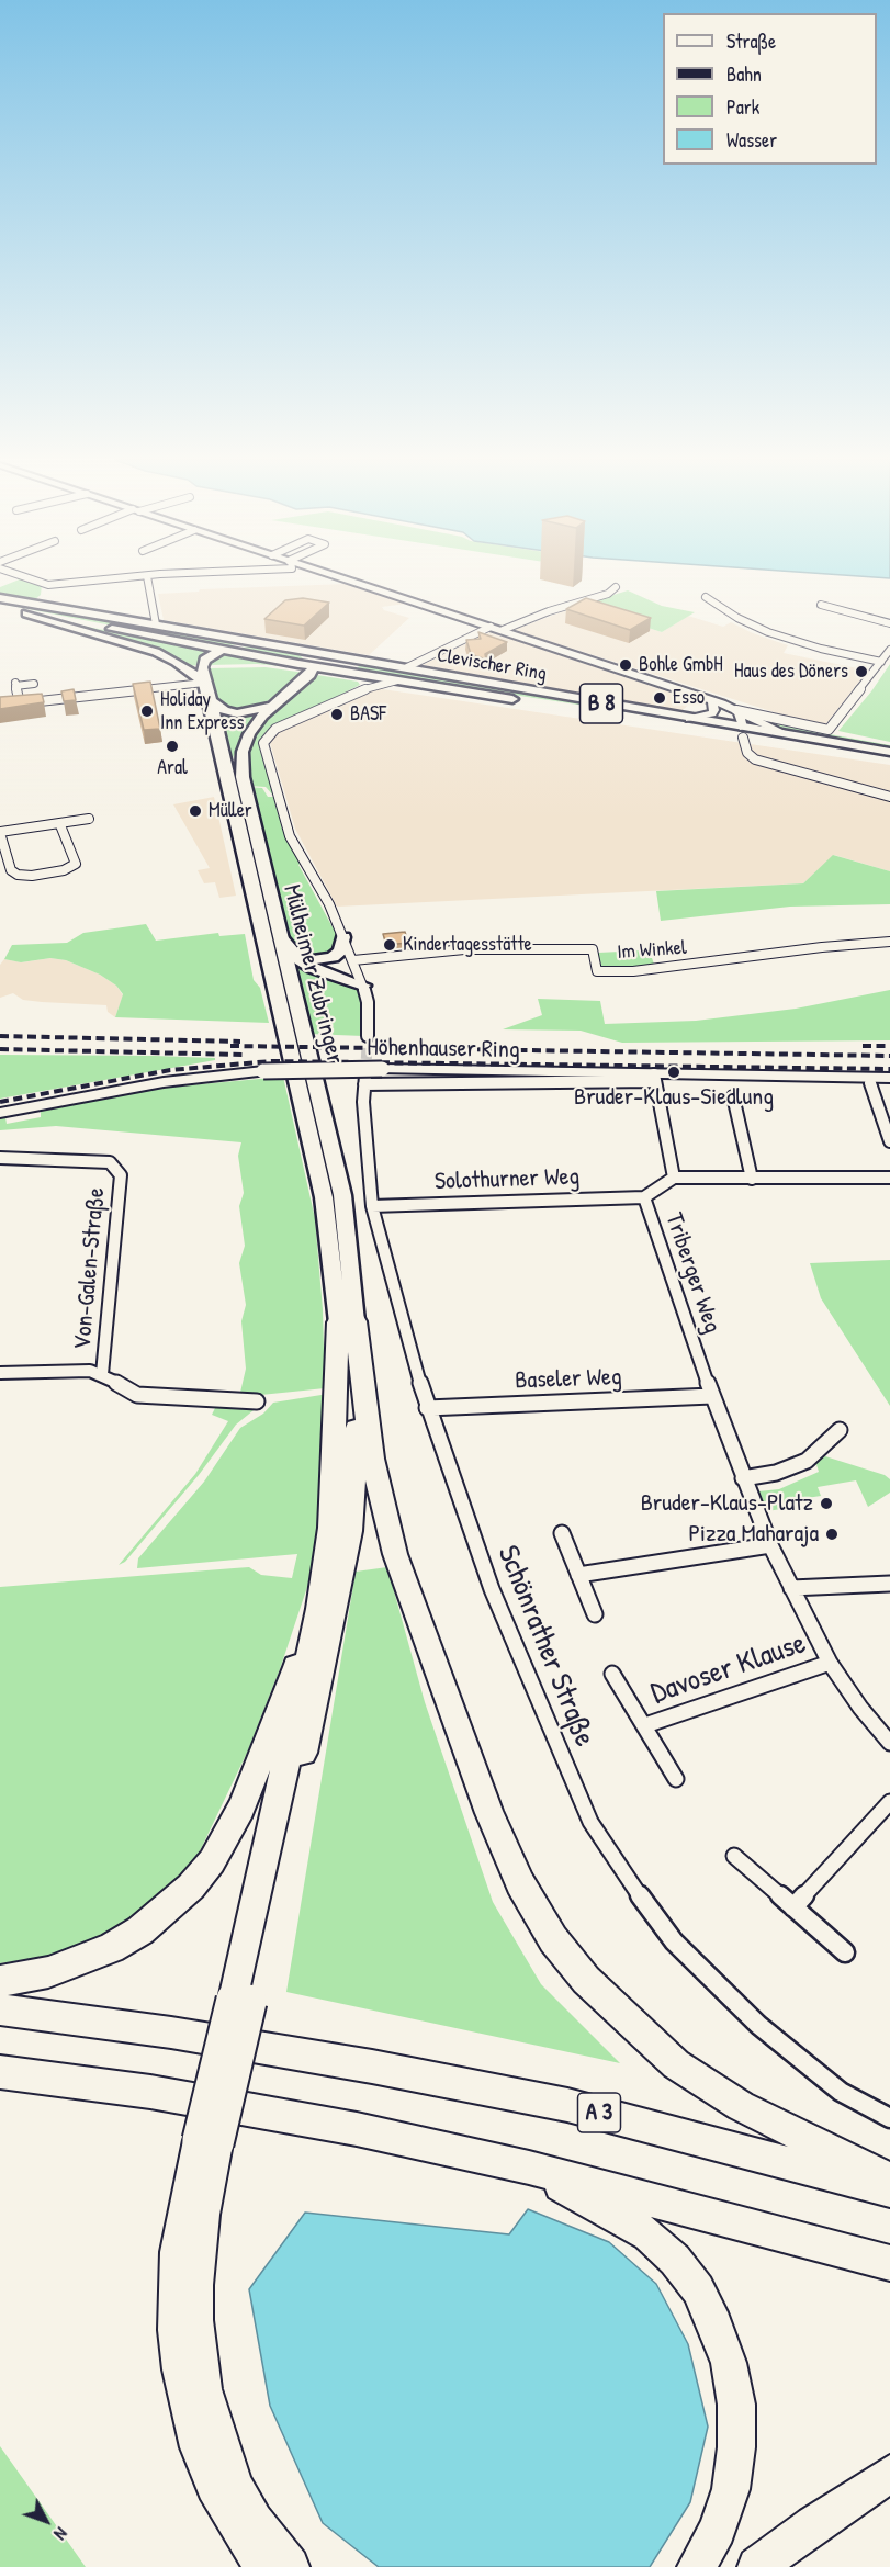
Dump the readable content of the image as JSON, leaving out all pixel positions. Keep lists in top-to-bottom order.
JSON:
{
  "streets": {
    "highway": ["A 3"],
    "main road": ["Clevischer Ring", "B 8", "Mülheimer Zubringer"],
    "street": [
      "Im Winkel",
      "Höhenhauser Ring",
      "Solothurner Weg",
      "Von-Galen-Straße",
      "Triberger Weg",
      "Baseler Weg",
      "Schönrather Straße",
      "Davoser Klause"
    ]
  },
  "crossings": [
    ["Clevischer Ring", "B 8"],
    ["Clevischer Ring", "Mülheimer Zubringer"],
    ["Höhenhauser Ring", "Triberger Weg"],
    ["Höhenhauser Ring", "Schönrather Straße"],
    ["Solothurner Weg", "Triberger Weg"],
    ["Solothurner Weg", "Schönrather Straße"],
    ["Triberger Weg", "Baseler Weg"],
    ["Triberger Weg", "Davoser Klause"],
    ["Baseler Weg", "Schönrather Straße"]
  ],
  "places": [
    "Bohle GmbH",
    "Haus des Döners",
    "Esso",
    "Holiday Inn Express",
    "BASF",
    "Aral",
    "Müller",
    "Kindertagesstätte",
    "Bruder-Klaus-Siedlung",
    "Bruder-Klaus-Platz",
    "Pizza Maharaja"
  ],
  "legend": [
    "Straße",
    "Bahn",
    "Park",
    "Wasser"
  ],
  "north": "bottom right"
}
